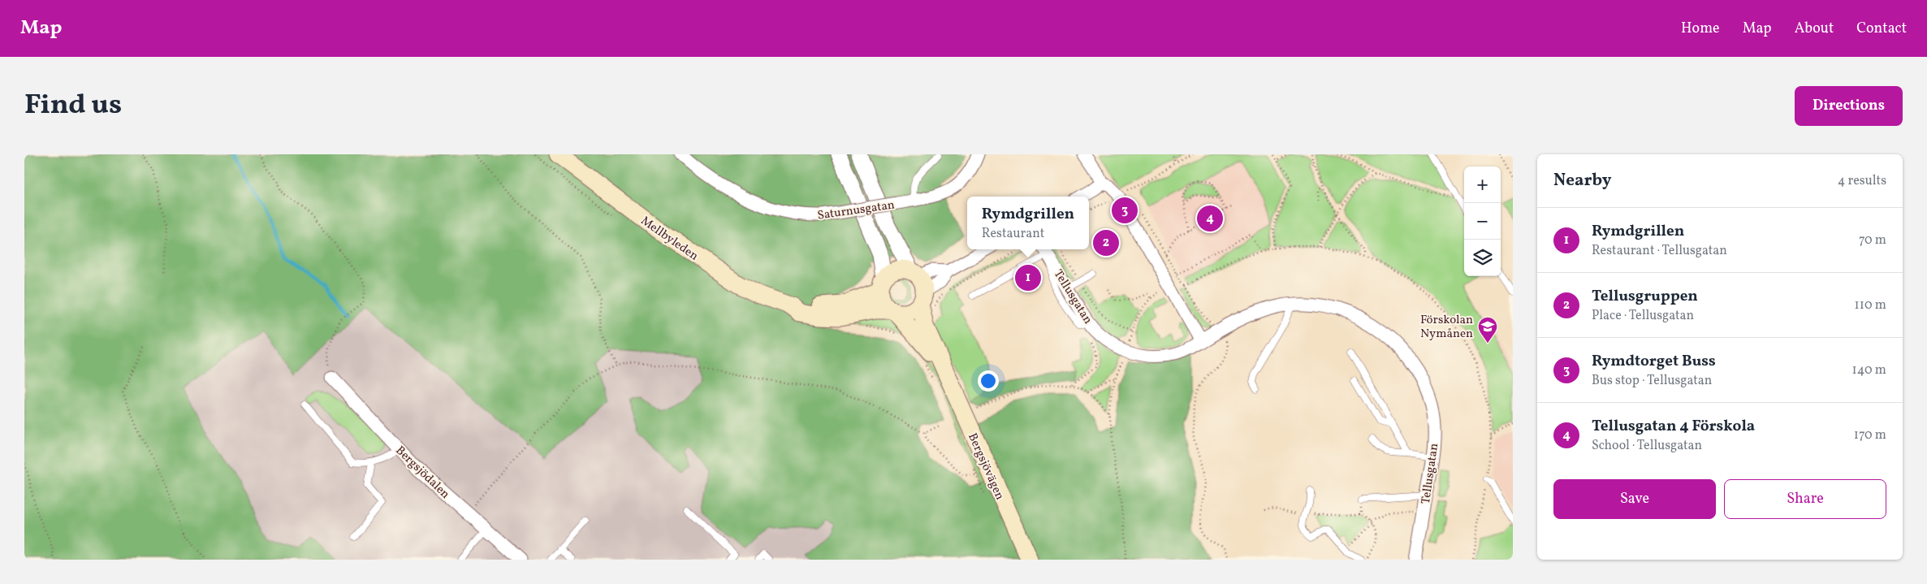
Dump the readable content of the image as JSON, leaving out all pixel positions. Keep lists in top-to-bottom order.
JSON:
{
  "streets": {
    "main road": ["Mellbyleden", "Bergsjövägen"],
    "street": ["Saturnusgatan", "Tellusgatan", "Bergsjödalen"]
  },
  "crossings": [
    ["Mellbyleden", "Bergsjövägen"]
  ],
  "places": {
    "school or university": ["Förskolan Nymånen"]
  },
  "page": {
    "header": "Map",
    "nav": [
      "Home",
      "Map",
      "About",
      "Contact"
    ],
    "title": "Find us",
    "buttons": [
      "Directions",
      ["Save", "Share"]
    ],
    "heading": ["Nearby", "4 results"],
    "map_buttons": ["+", "−"],
    "pins": [
      "3",
      "4",
      "2",
      "1"
    ],
    "popup": ["Rymdgrillen", "Restaurant"],
    "list": [
      {
        "mark": "1",
        "name": "Rymdgrillen",
        "note": "Restaurant · Tellusgatan",
        "value": "70 m"
      },
      {
        "mark": "2",
        "name": "Tellusgruppen",
        "note": "Place · Tellusgatan",
        "value": "110 m"
      },
      {
        "mark": "3",
        "name": "Rymdtorget Buss",
        "note": "Bus stop · Tellusgatan",
        "value": "140 m"
      },
      {
        "mark": "4",
        "name": "Tellusgatan 4 Förskola",
        "note": "School · Tellusgatan",
        "value": "170 m"
      }
    ]
  }
}
